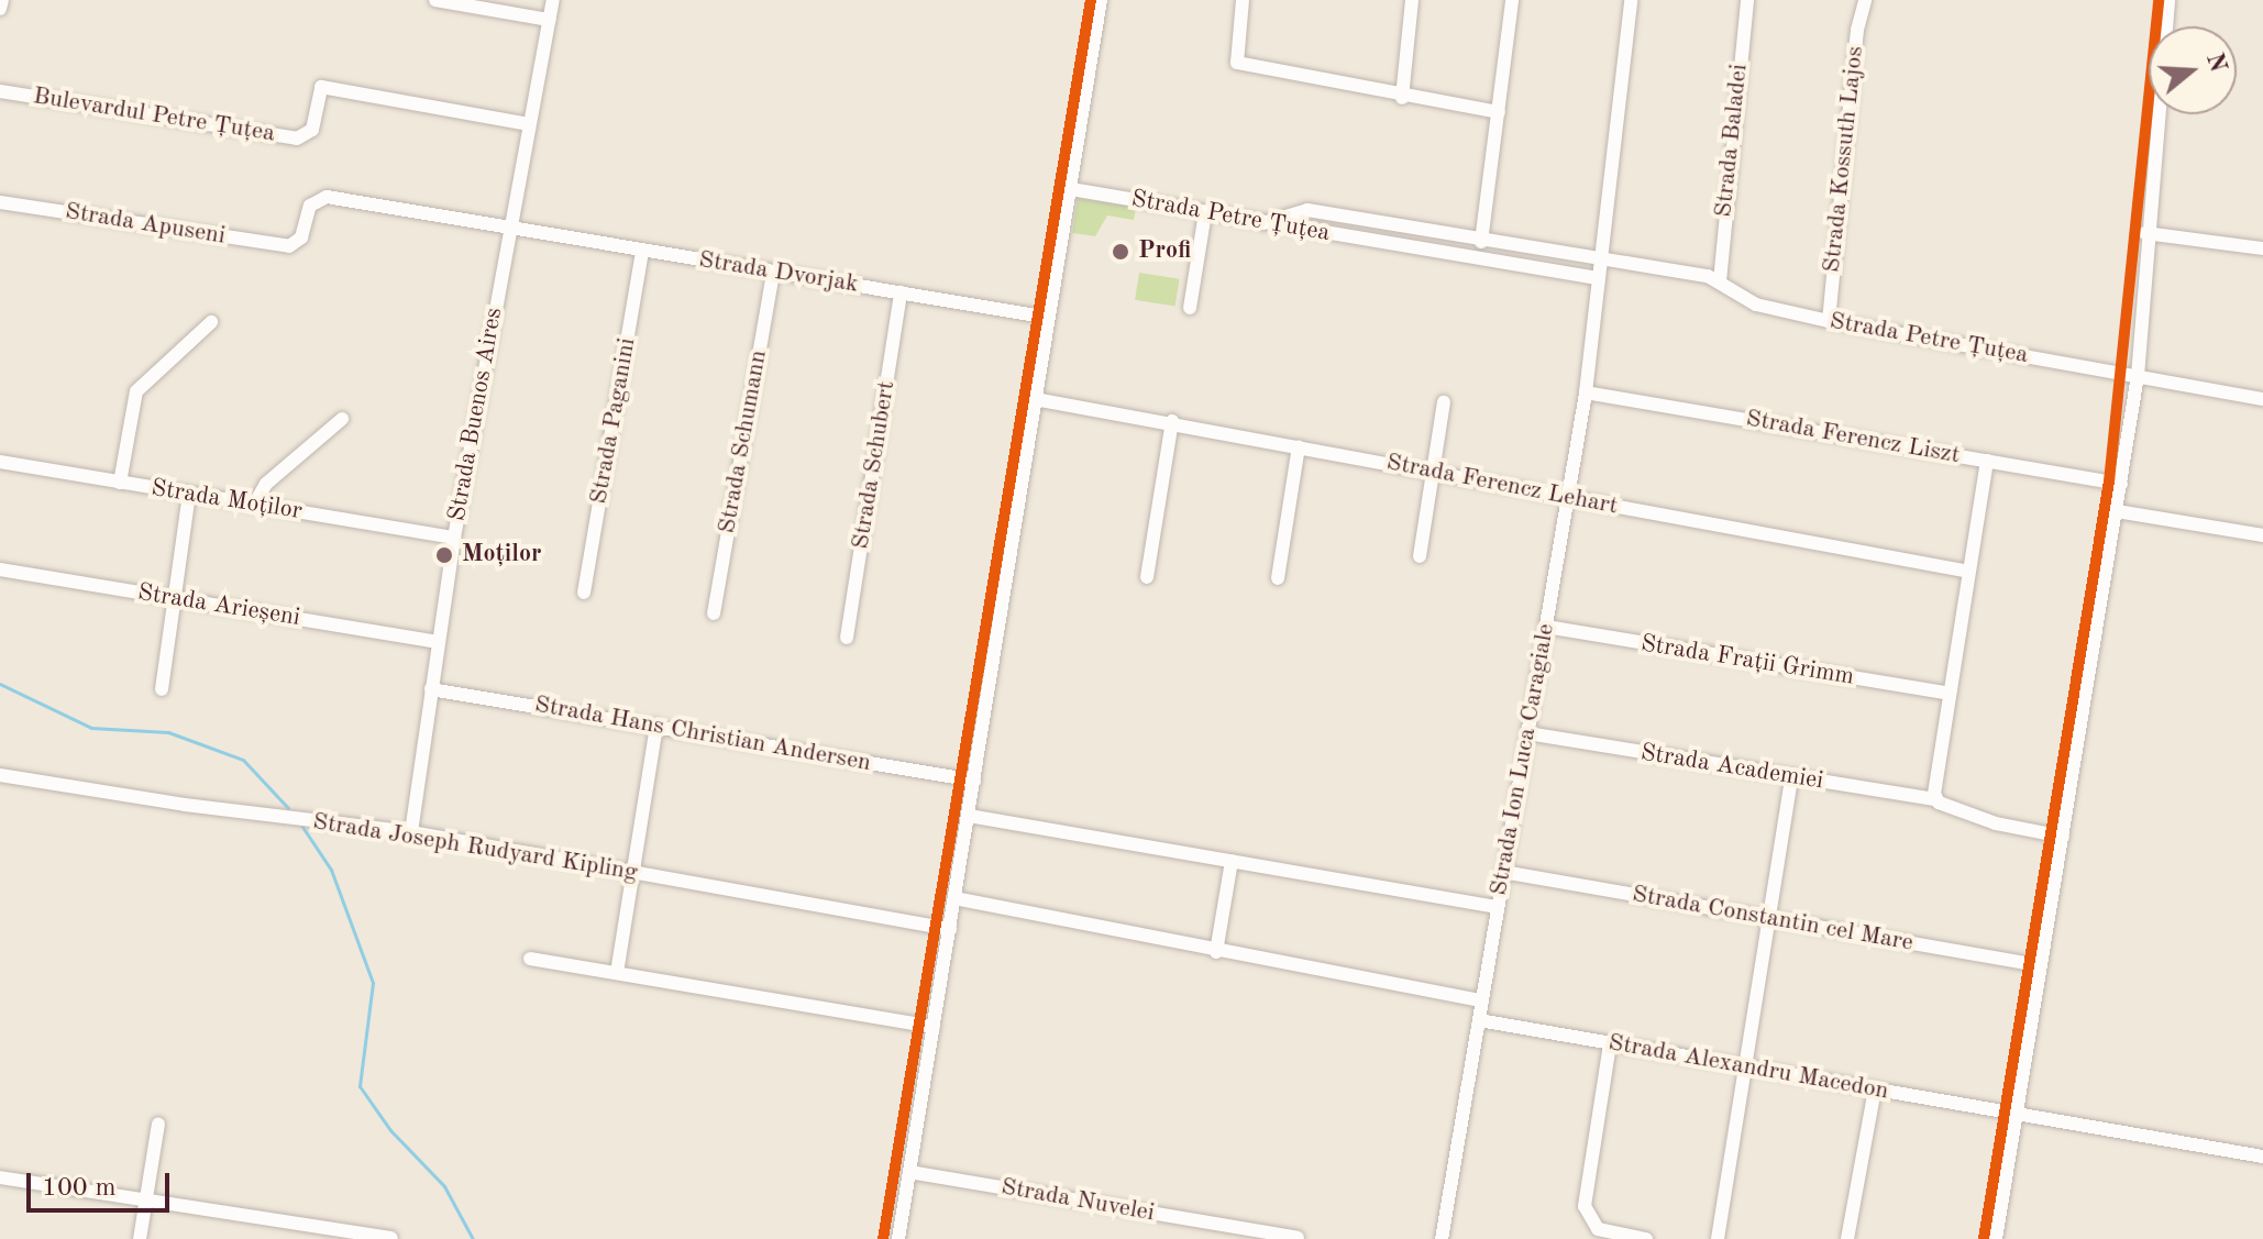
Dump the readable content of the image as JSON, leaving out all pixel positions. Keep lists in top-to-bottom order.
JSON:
{
  "streets": {
    "street": [
      "Bulevardul Petre Țuțea",
      "Strada Baladei",
      "Strada Kossuth Lajos",
      "Strada Petre Țuțea",
      "Strada Apuseni",
      "Strada Dvorjak",
      "Strada Buenos Aires",
      "Strada Paganini",
      "Strada Ferencz Liszt",
      "Strada Schumann",
      "Strada Schubert",
      "Strada Ferencz Lehart",
      "Strada Moților",
      "Strada Arieșeni",
      "Strada Frații Grimm",
      "Strada Hans Christian Andersen",
      "Strada Ion Luca Caragiale",
      "Strada Academiei",
      "Strada Joseph Rudyard Kipling",
      "Strada Constantin cel Mare",
      "Strada Alexandru Macedon",
      "Strada Nuvelei"
    ]
  },
  "crossings": [
    ["Bulevardul Petre Țuțea", "Strada Buenos Aires"],
    ["Strada Baladei", "Strada Petre Țuțea"],
    ["Strada Kossuth Lajos", "Strada Petre Țuțea"],
    ["Strada Petre Țuțea", "Strada Ion Luca Caragiale"],
    ["Strada Apuseni", "Strada Dvorjak"],
    ["Strada Dvorjak", "Strada Buenos Aires"],
    ["Strada Dvorjak", "Strada Paganini"],
    ["Strada Dvorjak", "Strada Schumann"],
    ["Strada Dvorjak", "Strada Schubert"],
    ["Strada Buenos Aires", "Strada Moților"],
    ["Strada Buenos Aires", "Strada Arieșeni"],
    ["Strada Buenos Aires", "Strada Hans Christian Andersen"],
    ["Strada Buenos Aires", "Strada Joseph Rudyard Kipling"],
    ["Strada Ferencz Liszt", "Strada Ion Luca Caragiale"],
    ["Strada Ferencz Lehart", "Strada Ion Luca Caragiale"],
    ["Strada Frații Grimm", "Strada Ion Luca Caragiale"],
    ["Strada Ion Luca Caragiale", "Strada Academiei"],
    ["Strada Ion Luca Caragiale", "Strada Constantin cel Mare"],
    ["Strada Ion Luca Caragiale", "Strada Alexandru Macedon"]
  ],
  "places": ["Profi", "Moților"],
  "scale_bar": "100 m",
  "north": "right"
}
